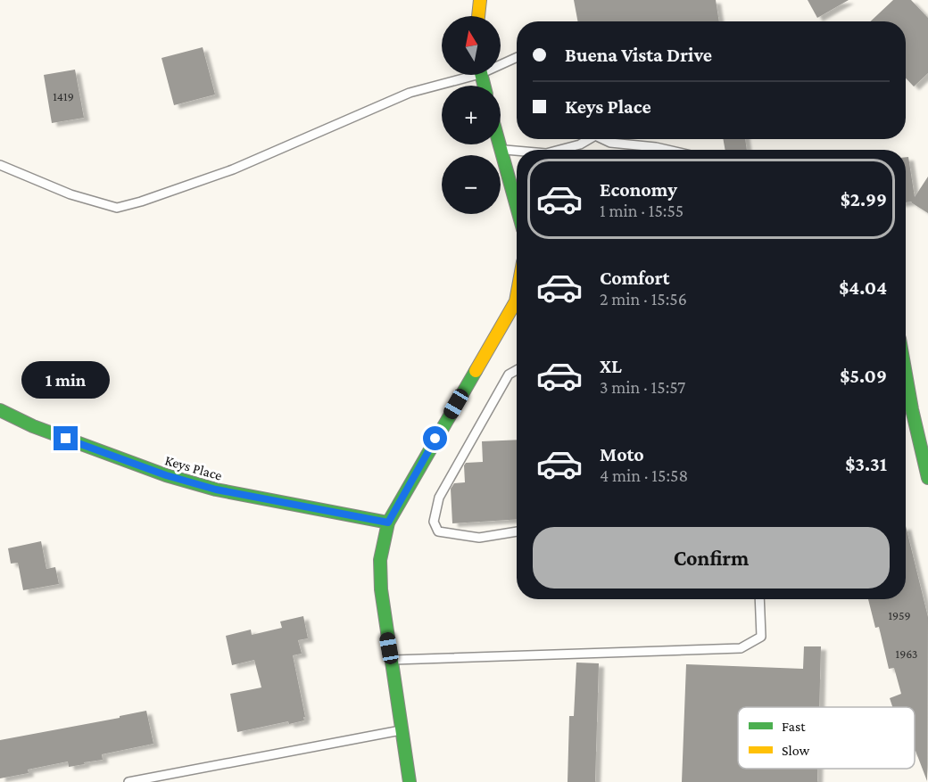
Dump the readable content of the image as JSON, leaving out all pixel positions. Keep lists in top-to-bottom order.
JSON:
{
  "streets": {
    "street": ["Keys Place"]
  },
  "house_numbers": ["1419", "1959", "1963"],
  "legend": ["Fast", "Slow"],
  "north": "top",
  "page": {
    "map_buttons": ["+", "−"],
    "banner": ["Buena Vista Drive", "Keys Place"],
    "list": [
      {
        "name": "Economy",
        "note": "1 min · 15:55",
        "value": "$2.99"
      },
      {
        "name": "Comfort",
        "note": "2 min · 15:56",
        "value": "$4.04"
      },
      {
        "name": "XL",
        "note": "3 min · 15:57",
        "value": "$5.09"
      },
      {
        "name": "Moto",
        "note": "4 min · 15:58",
        "value": "$3.31"
      }
    ],
    "bubble": "1 min",
    "buttons": "Confirm"
  }
}
